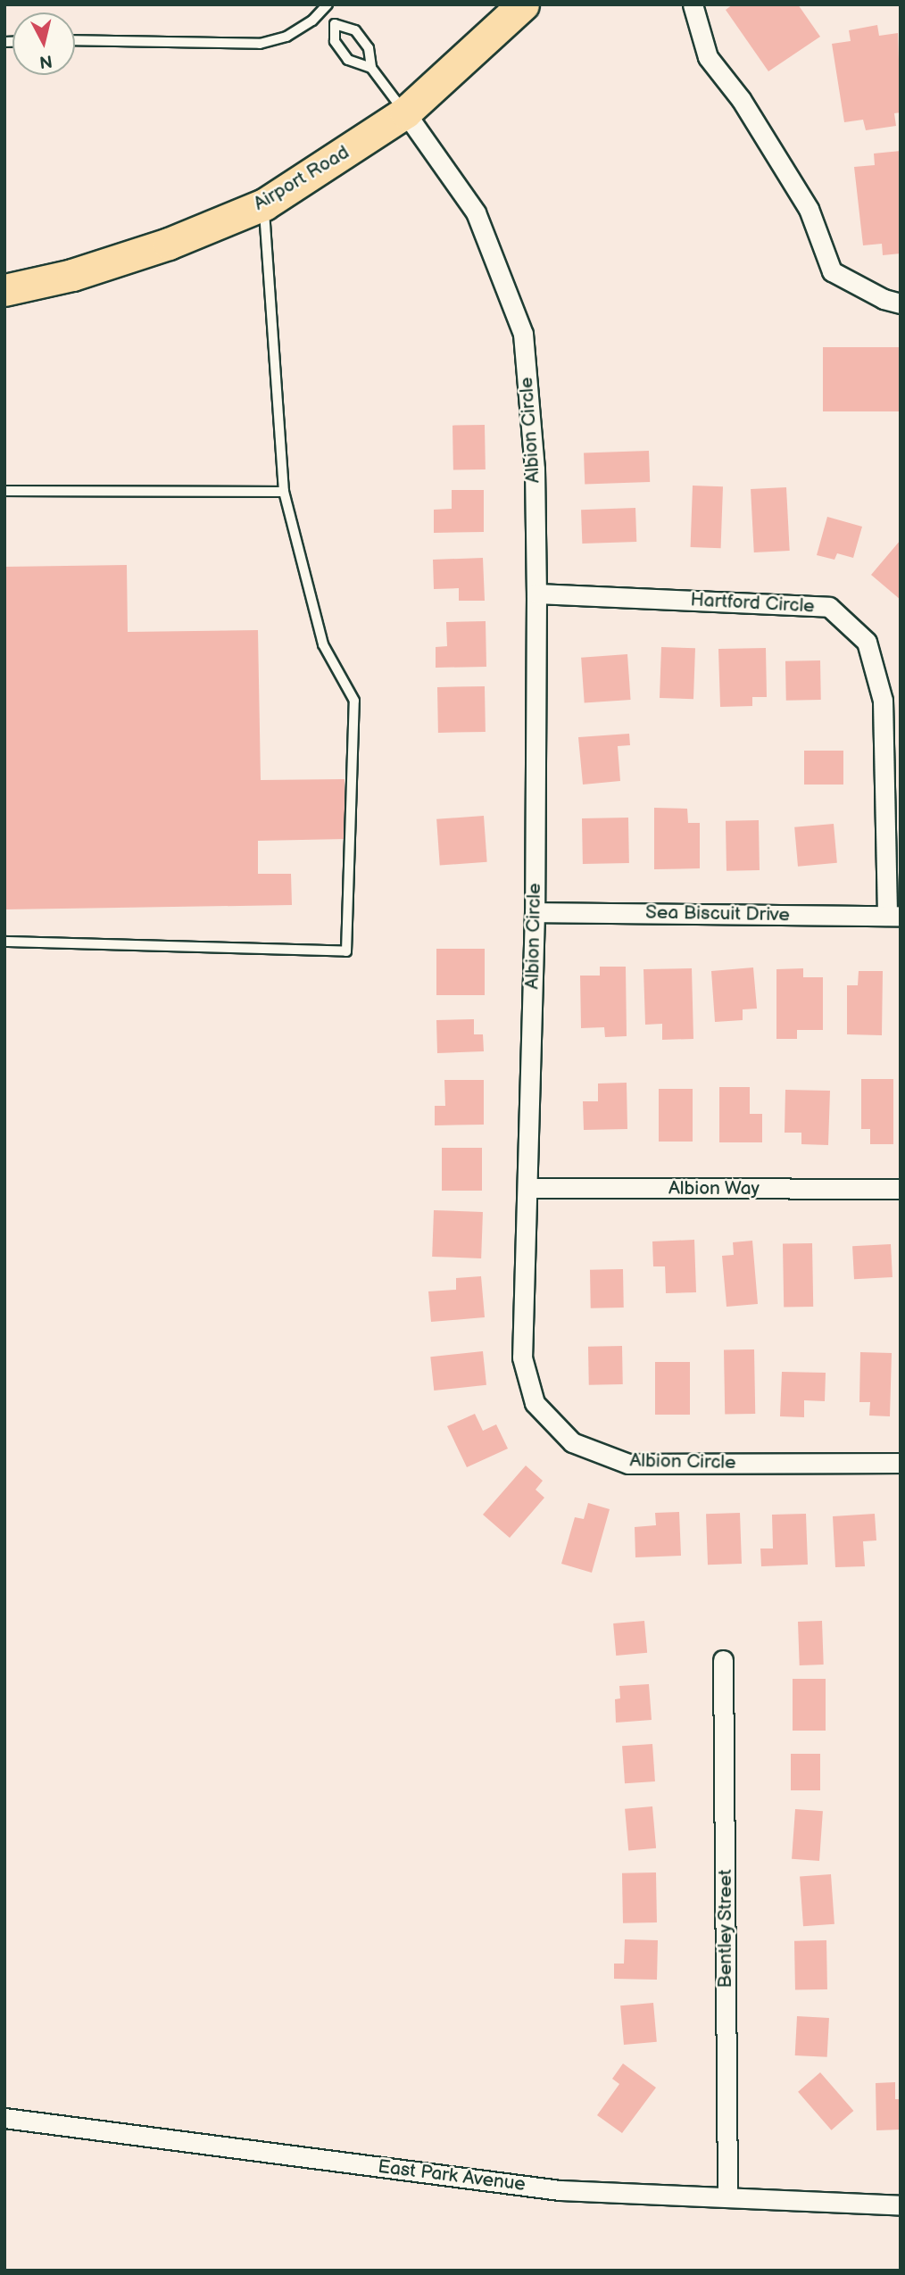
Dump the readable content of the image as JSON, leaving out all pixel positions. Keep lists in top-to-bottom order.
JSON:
{
  "streets": {
    "highway": ["Airport Road"],
    "street": [
      "Albion Circle",
      "Hartford Circle",
      "Sea Biscuit Drive",
      "Albion Way",
      "Bentley Street",
      "East Park Avenue"
    ]
  },
  "crossings": [
    ["Airport Road", "Albion Circle"],
    ["Albion Circle", "Hartford Circle"],
    ["Albion Circle", "Sea Biscuit Drive"],
    ["Albion Circle", "Albion Way"],
    ["Hartford Circle", "Sea Biscuit Drive"],
    ["Bentley Street", "East Park Avenue"]
  ],
  "north": "bottom"
}
